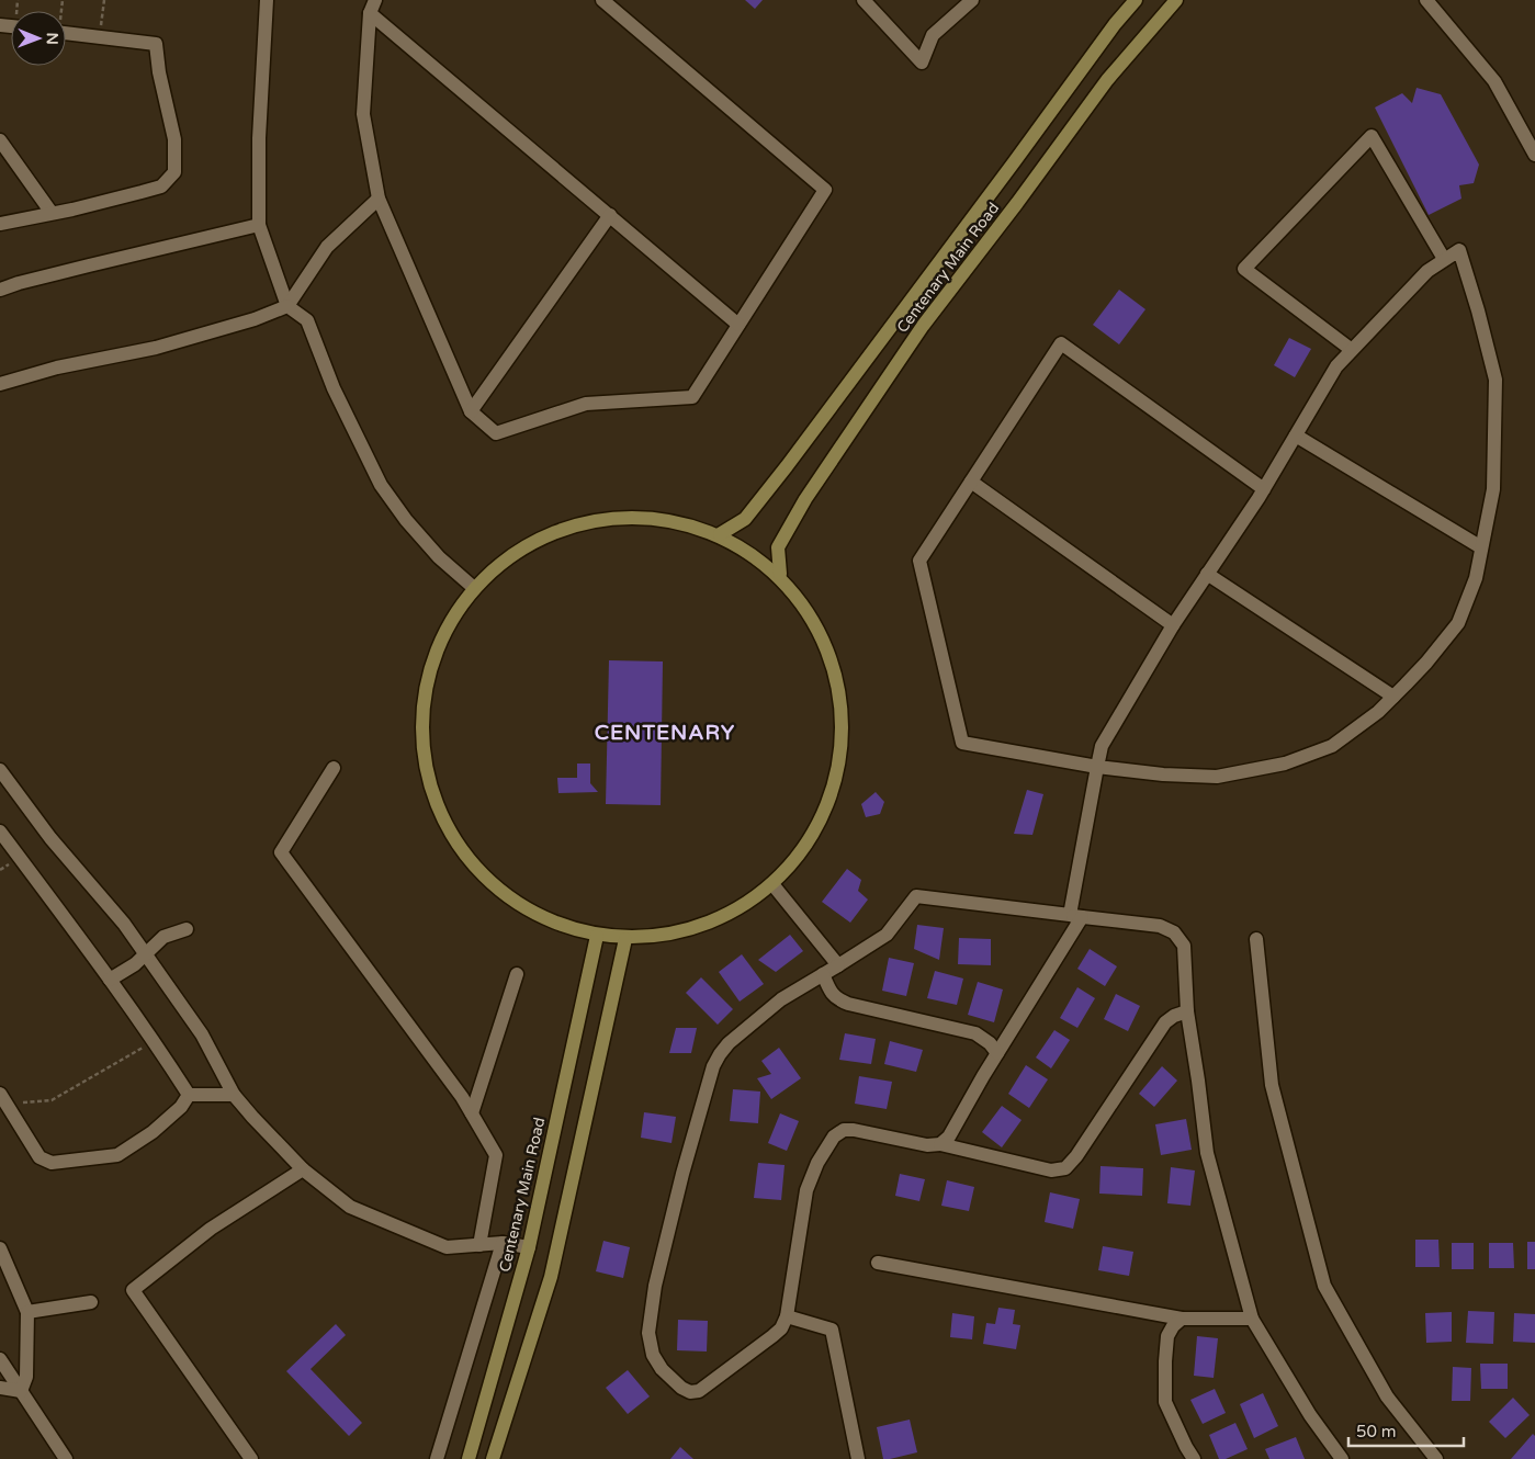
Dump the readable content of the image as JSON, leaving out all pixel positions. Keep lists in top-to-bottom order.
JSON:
{
  "streets": {
    "street": ["Centenary Main Road"]
  },
  "districts": ["CENTENARY"],
  "scale_bar": "50 m",
  "north": "right"
}
